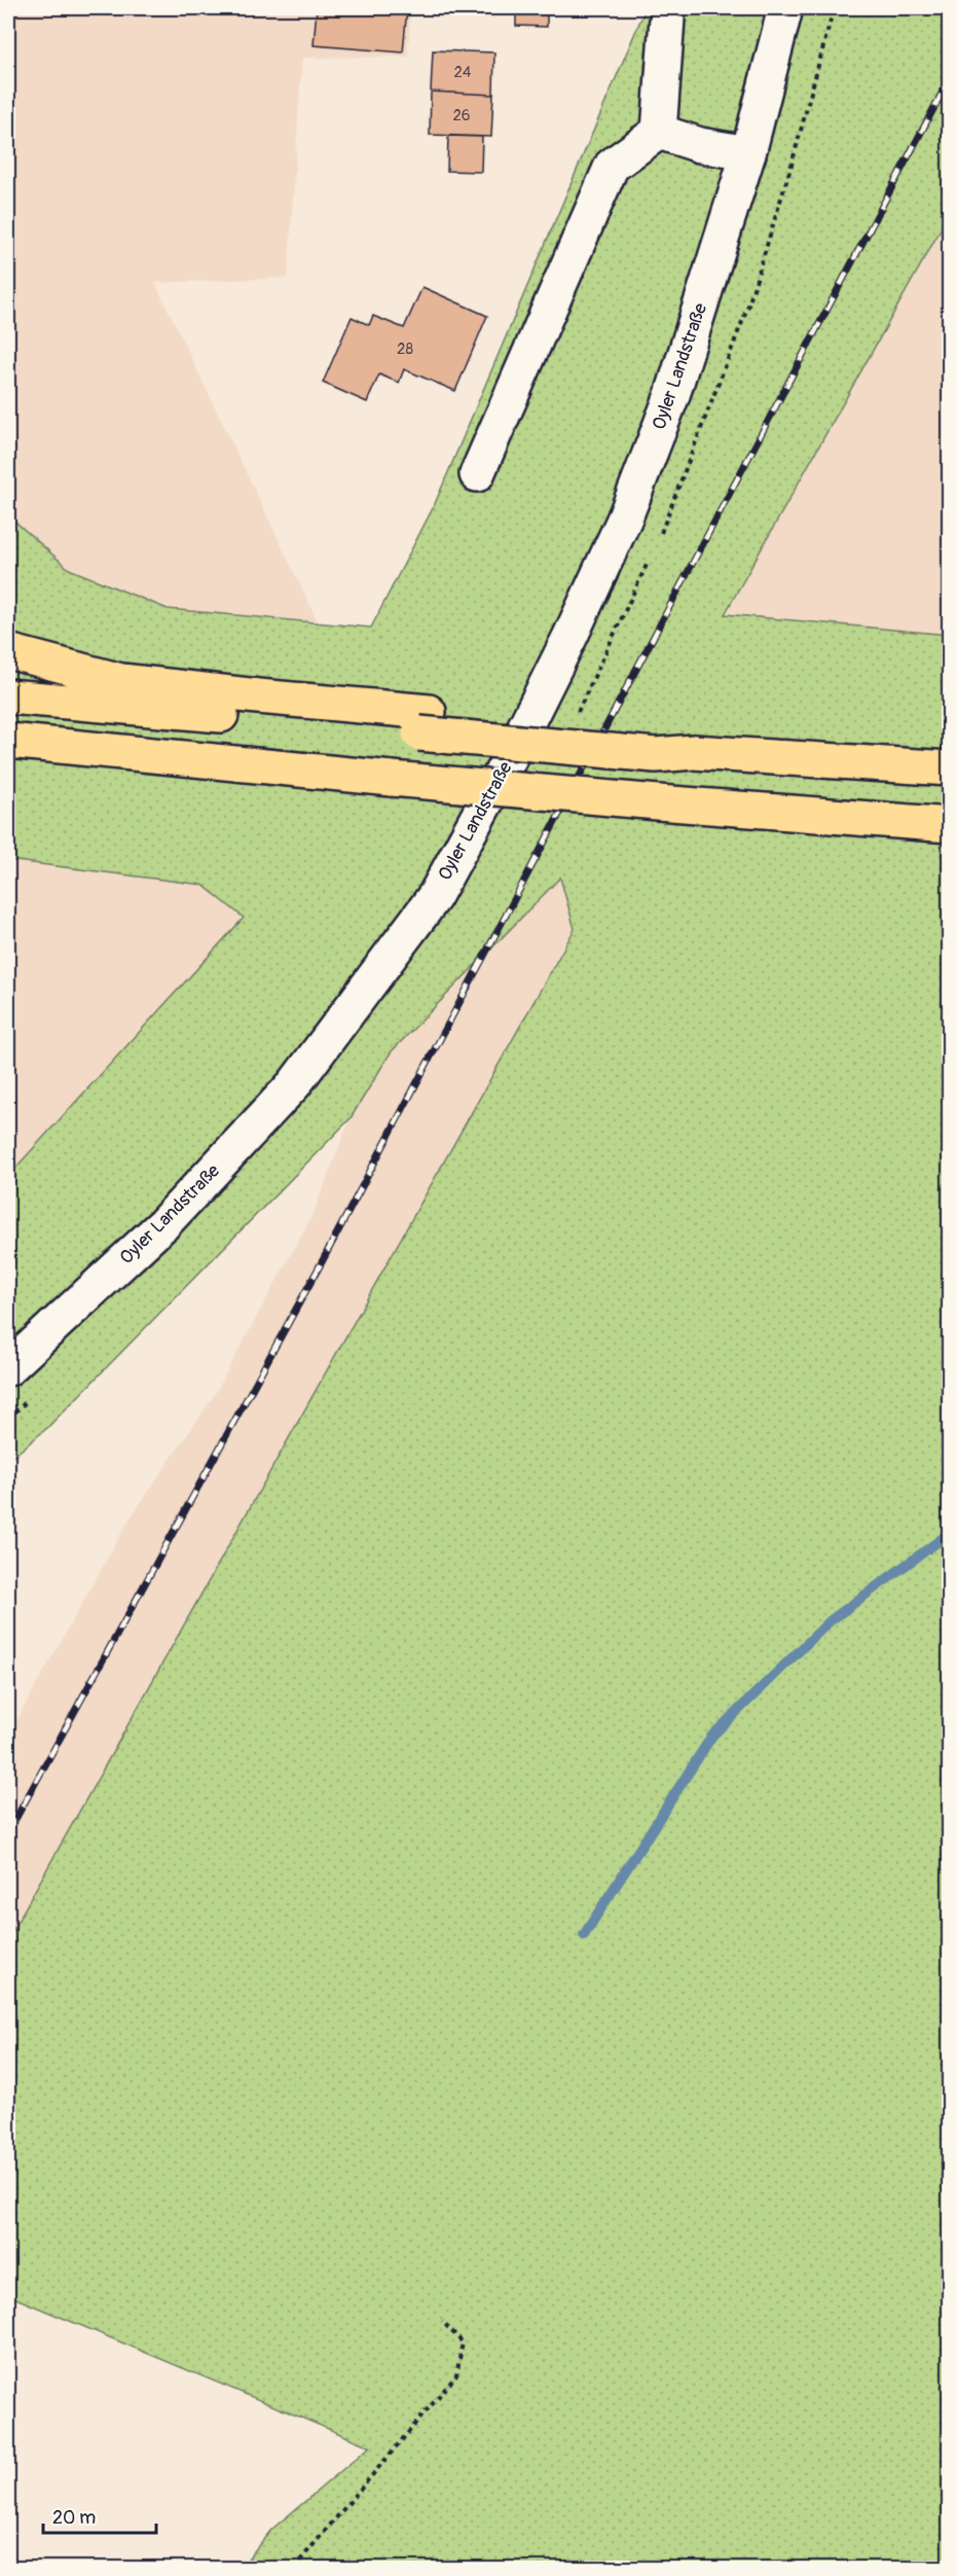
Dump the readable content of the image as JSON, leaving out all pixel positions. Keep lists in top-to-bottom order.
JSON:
{
  "streets": {
    "main road": ["Oyler Landstraße"]
  },
  "house_numbers": ["24", "26", "28"],
  "scale_bar": "20 m"
}
